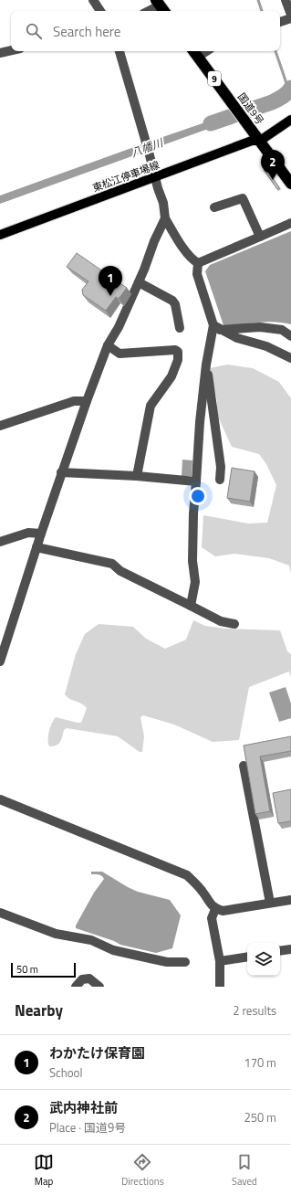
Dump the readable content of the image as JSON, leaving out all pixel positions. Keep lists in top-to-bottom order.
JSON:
{
  "streets": {
    "highway": ["9", "国道9号"],
    "main road": ["東松江停車場線"]
  },
  "crossings": [
    ["国道9号", "東松江停車場線"]
  ],
  "water": ["八幡川"],
  "scale_bar": "50 m",
  "page": {
    "search": "Search here",
    "pins": ["2", "1"],
    "scale": "50 m",
    "heading": ["Nearby", "2 results"],
    "list": [
      {
        "mark": "1",
        "name": "わかたけ保育園",
        "note": "School",
        "value": "170 m"
      },
      {
        "mark": "2",
        "name": "武内神社前",
        "note": "Place · 国道9号",
        "value": "250 m"
      }
    ],
    "nav": ["Map", "Directions", "Saved"]
  }
}
